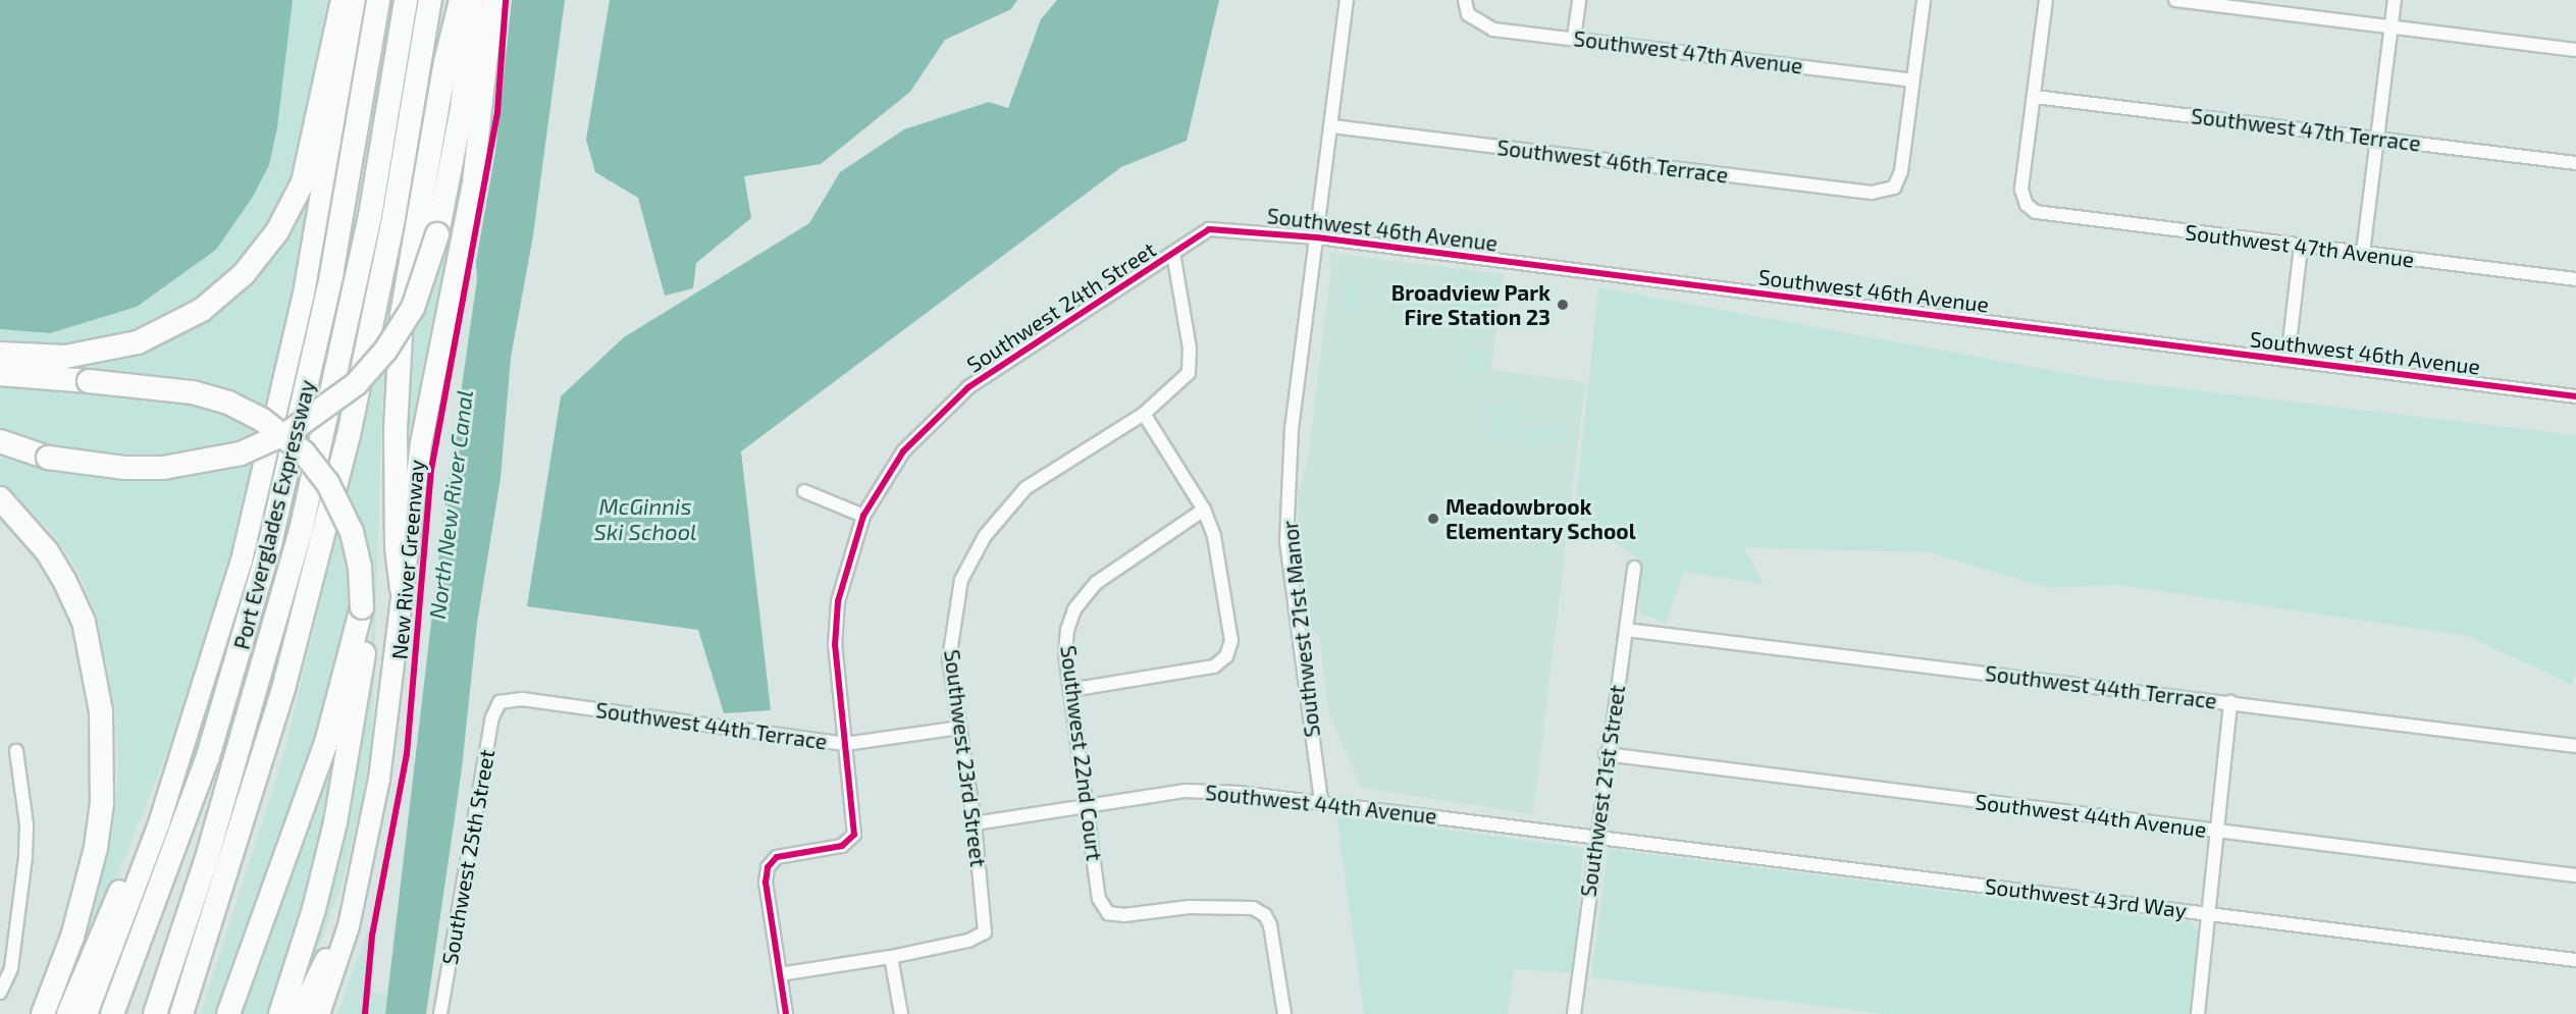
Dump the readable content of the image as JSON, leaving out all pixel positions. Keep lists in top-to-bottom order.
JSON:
{
  "streets": {
    "highway": ["Port Everglades Expressway"],
    "street": [
      "Southwest 47th Avenue",
      "Southwest 47th Terrace",
      "Southwest 46th Terrace",
      "Southwest 46th Avenue",
      "Southwest 24th Street",
      "Southwest 21st Manor",
      "Southwest 44th Terrace",
      "Southwest 22nd Court",
      "Southwest 23rd Street",
      "Southwest 21st Street",
      "Southwest 44th Avenue",
      "Southwest 25th Street",
      "Southwest 43rd Way"
    ],
    "cycle path": ["New River Greenway"]
  },
  "crossings": [
    ["Southwest 47th Avenue", "Southwest 47th Terrace"],
    ["Southwest 47th Avenue", "Southwest 46th Terrace"],
    ["Southwest 46th Avenue", "Southwest 24th Street"],
    ["Southwest 46th Avenue", "Southwest 21st Manor"],
    ["Southwest 46th Avenue", "Southwest 23rd Street"],
    ["Southwest 24th Street", "Southwest 44th Terrace"],
    ["Southwest 24th Street", "Southwest 23rd Street"],
    ["Southwest 21st Manor", "Southwest 44th Avenue"],
    ["Southwest 44th Terrace", "Southwest 23rd Street"],
    ["Southwest 44th Terrace", "Southwest 21st Street"],
    ["Southwest 44th Terrace", "Southwest 25th Street"],
    ["Southwest 22nd Court", "Southwest 44th Avenue"],
    ["Southwest 23rd Street", "Southwest 44th Avenue"],
    ["Southwest 21st Street", "Southwest 44th Avenue"],
    ["Southwest 21st Street", "Southwest 43rd Way"],
    ["Southwest 44th Avenue", "Southwest 43rd Way"]
  ],
  "water": ["North New River Canal", "McGinnis Ski School"],
  "places": ["Broadview Park Fire Station 23", "Meadowbrook Elementary School"]
}
